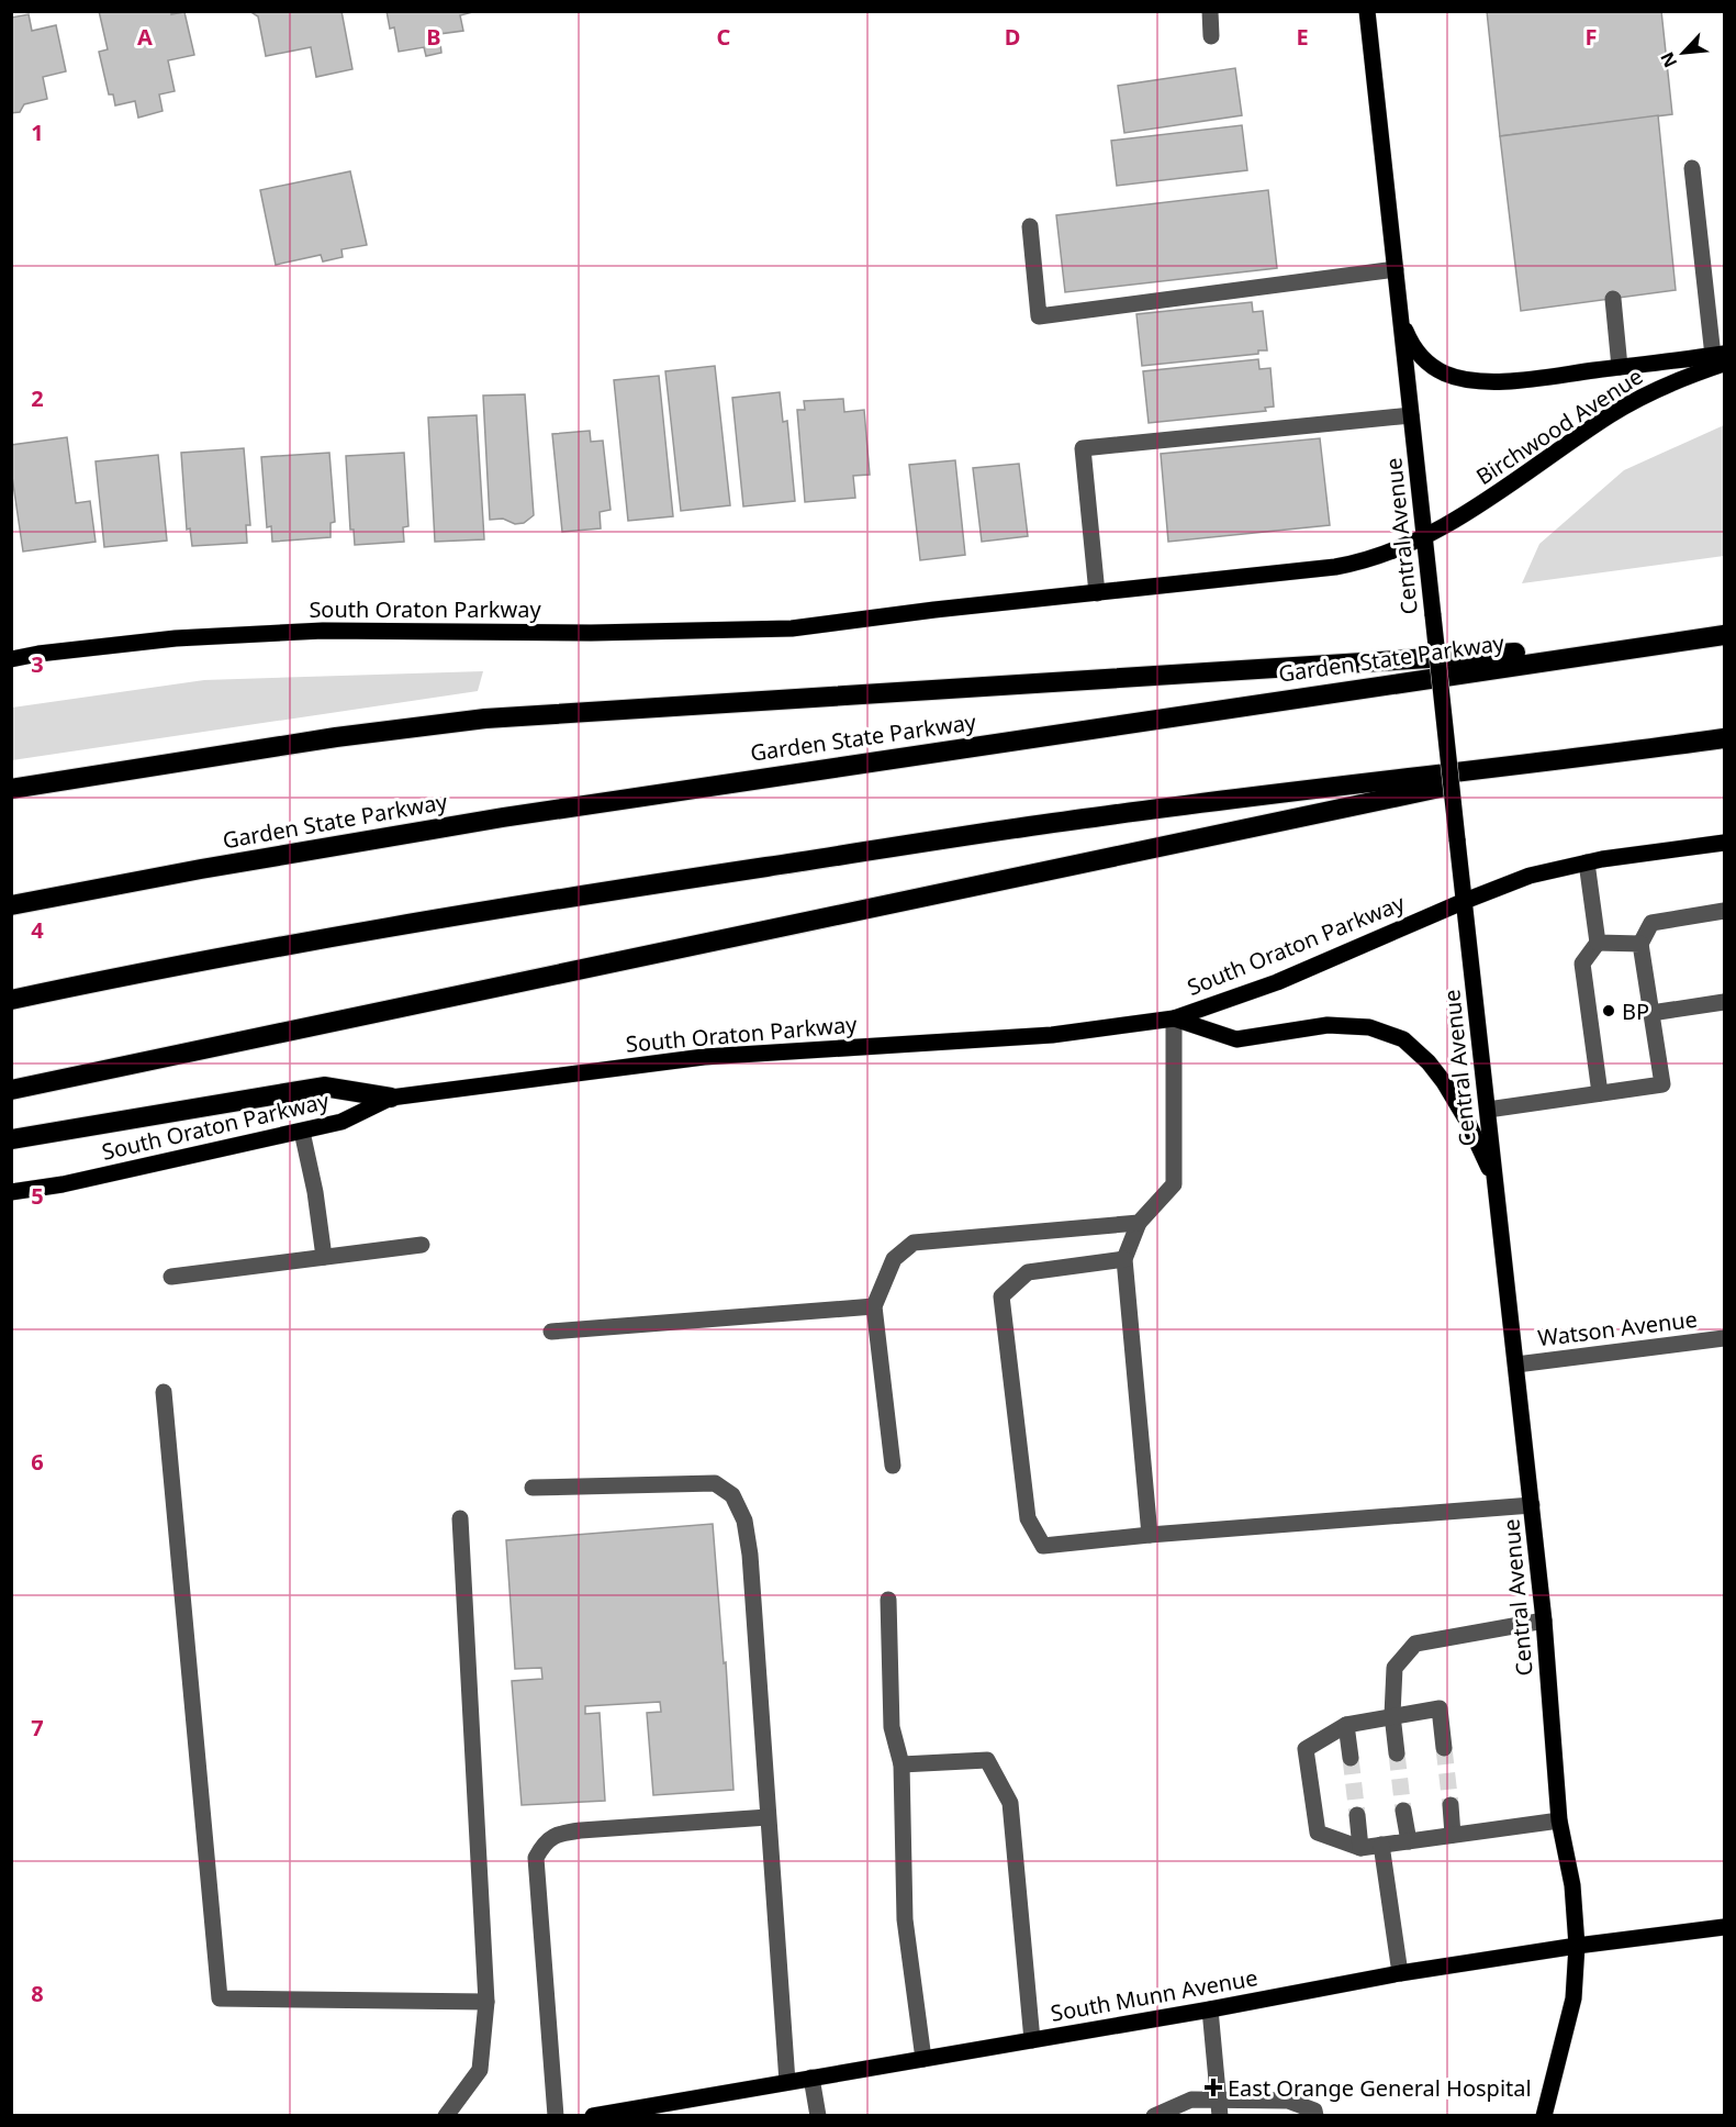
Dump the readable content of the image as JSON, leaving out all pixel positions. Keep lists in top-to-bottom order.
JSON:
{
  "streets": {
    "highway": ["Garden State Parkway"],
    "main road": [
      "Birchwood Avenue",
      "Central Avenue",
      "South Oraton Parkway",
      "South Munn Avenue"
    ],
    "street": ["Watson Avenue"]
  },
  "crossings": [
    ["Birchwood Avenue", "Central Avenue"],
    ["Birchwood Avenue", "South Oraton Parkway"],
    ["Central Avenue", "South Oraton Parkway"],
    ["Central Avenue", "Watson Avenue"],
    ["Central Avenue", "South Munn Avenue"]
  ],
  "places": {
    "other": ["BP"],
    "health": ["East Orange General Hospital"]
  },
  "north": "bottom left",
  "grid": {
    "columns": [
      "A",
      "B",
      "C",
      "D",
      "E",
      "F"
    ],
    "rows": [
      "1",
      "2",
      "3",
      "4",
      "5",
      "6",
      "7",
      "8"
    ]
  }
}
